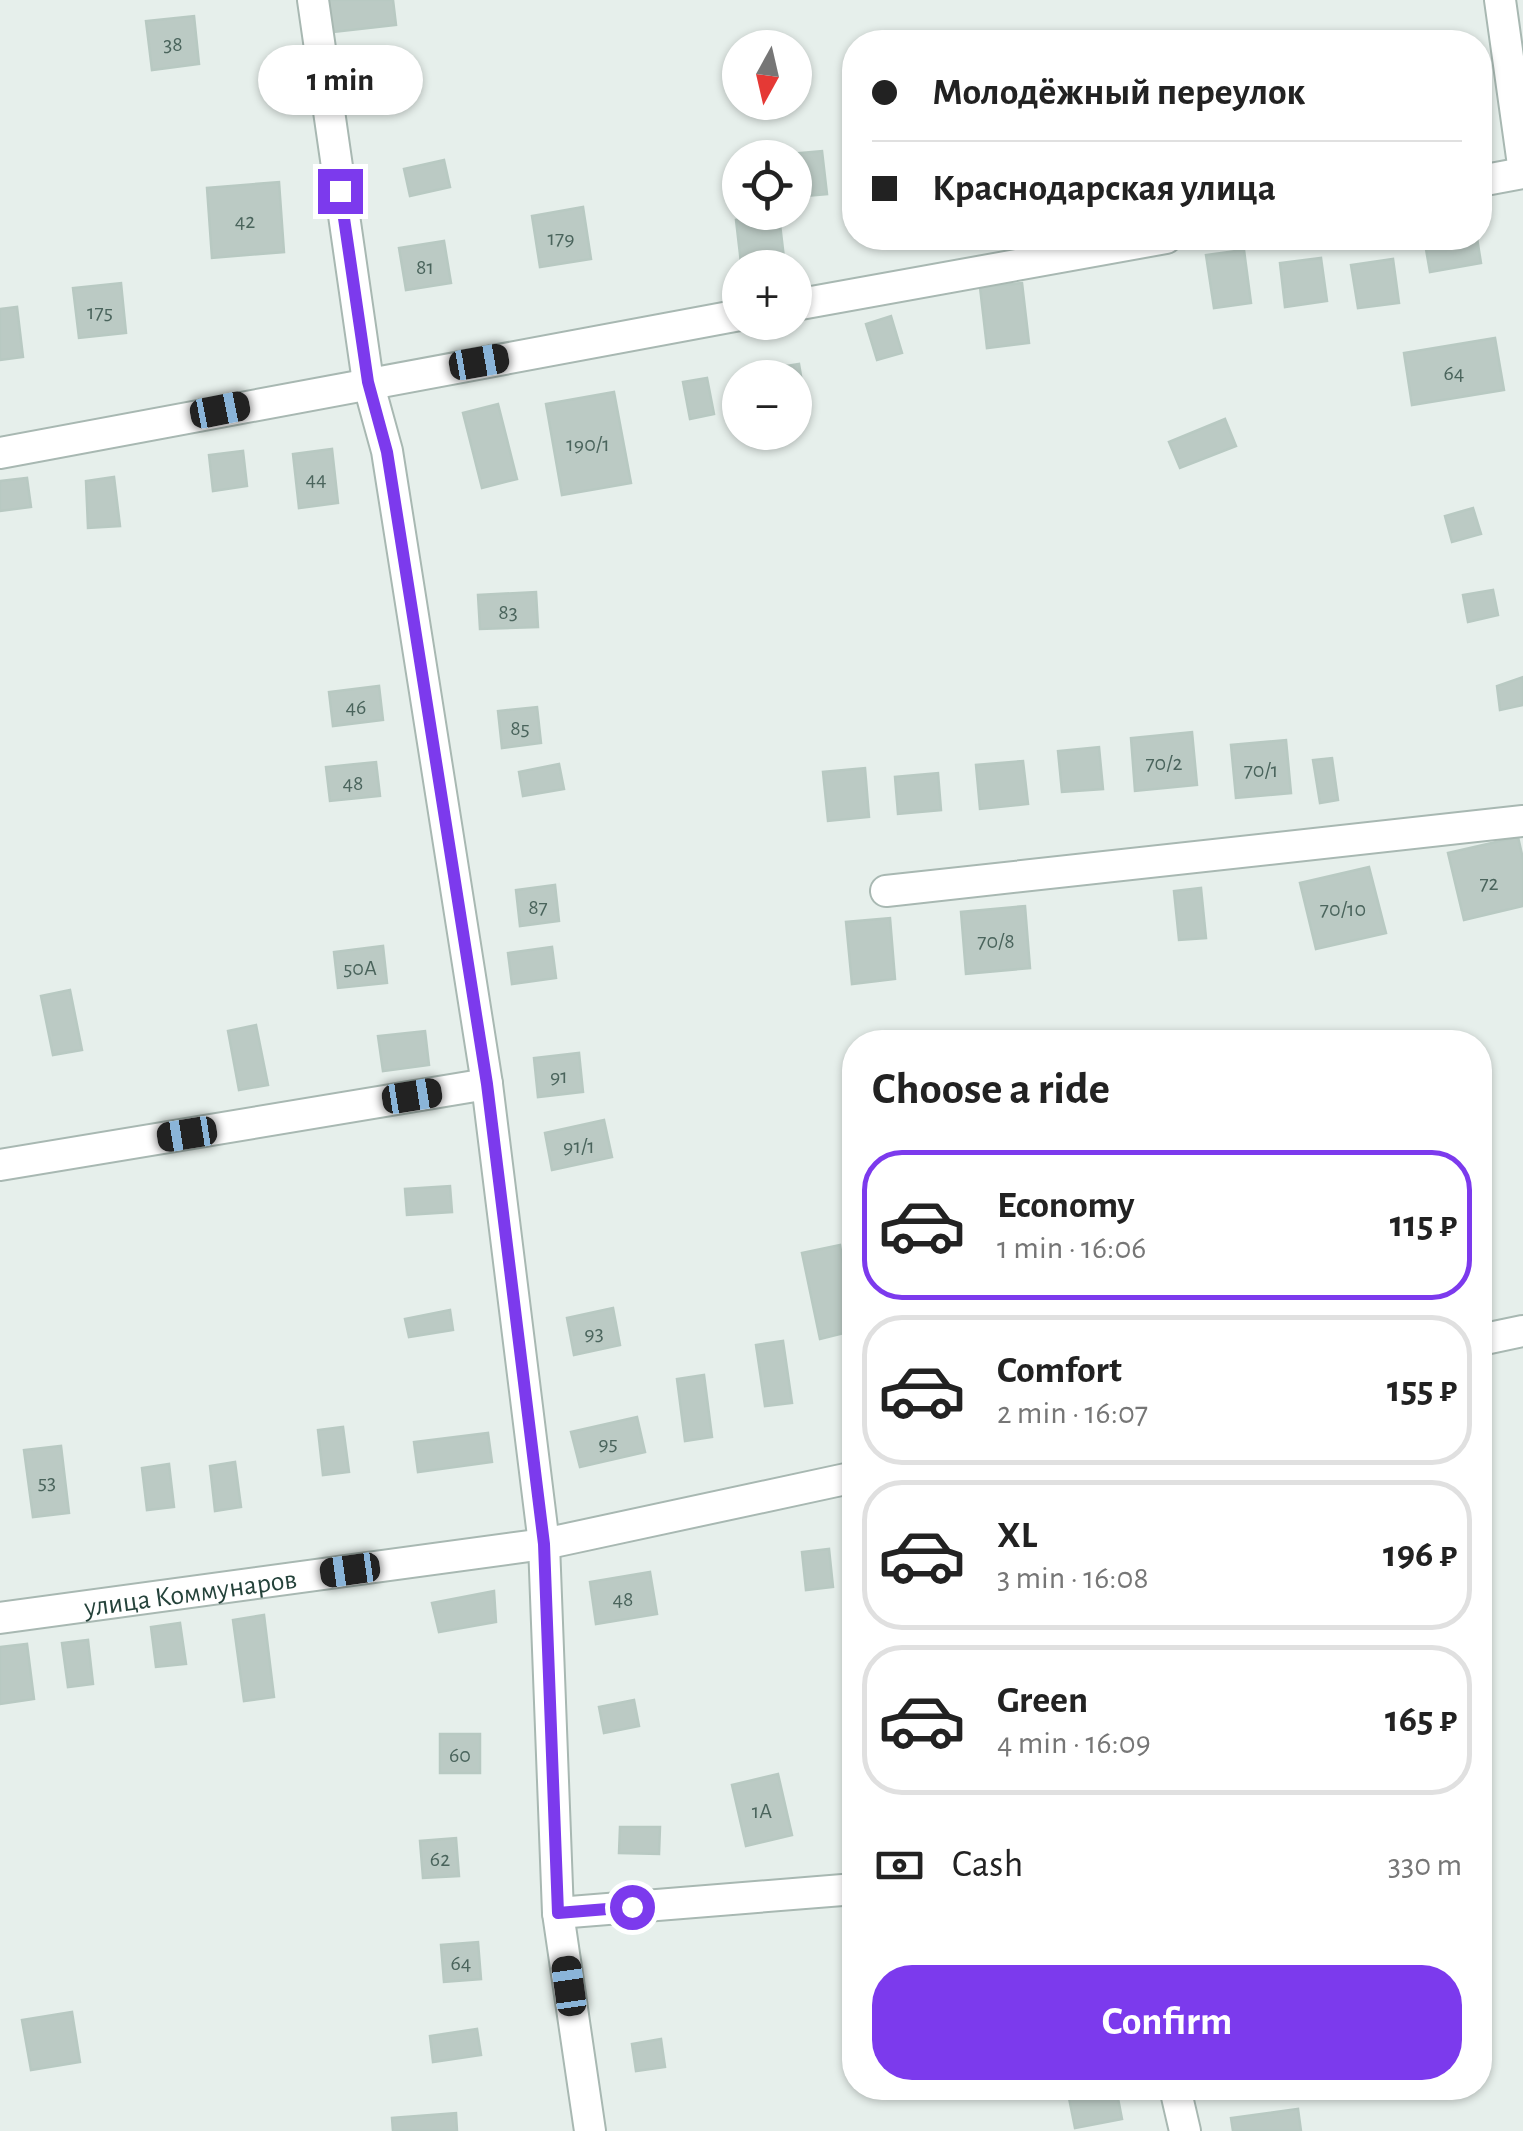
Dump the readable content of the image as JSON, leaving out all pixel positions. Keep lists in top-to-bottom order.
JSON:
{
  "streets": {
    "street": ["улица Коммунаров"]
  },
  "house_numbers": [
    "38",
    "42",
    "179",
    "81",
    "175",
    "64",
    "190/1",
    "44",
    "83",
    "46",
    "85",
    "70/2",
    "70/1",
    "48",
    "72",
    "87",
    "70/10",
    "70/8",
    "50А",
    "91",
    "91/1",
    "93",
    "95",
    "53",
    "48",
    "60",
    "1А",
    "62",
    "64"
  ],
  "north": "bottom",
  "page": {
    "map_buttons": ["+", "−"],
    "banner": ["Молодёжный переулок", "Краснодарская улица"],
    "bubble": "1 min",
    "heading": "Choose a ride",
    "list": [
      {
        "name": "Economy",
        "note": "1 min · 16:06",
        "value": "115 ₽"
      },
      {
        "name": "Comfort",
        "note": "2 min · 16:07",
        "value": "155 ₽"
      },
      {
        "name": "XL",
        "note": "3 min · 16:08",
        "value": "196 ₽"
      },
      {
        "name": "Green",
        "note": "4 min · 16:09",
        "value": "165 ₽"
      }
    ],
    "pay": ["Cash", "330 m"],
    "buttons": "Confirm"
  }
}
